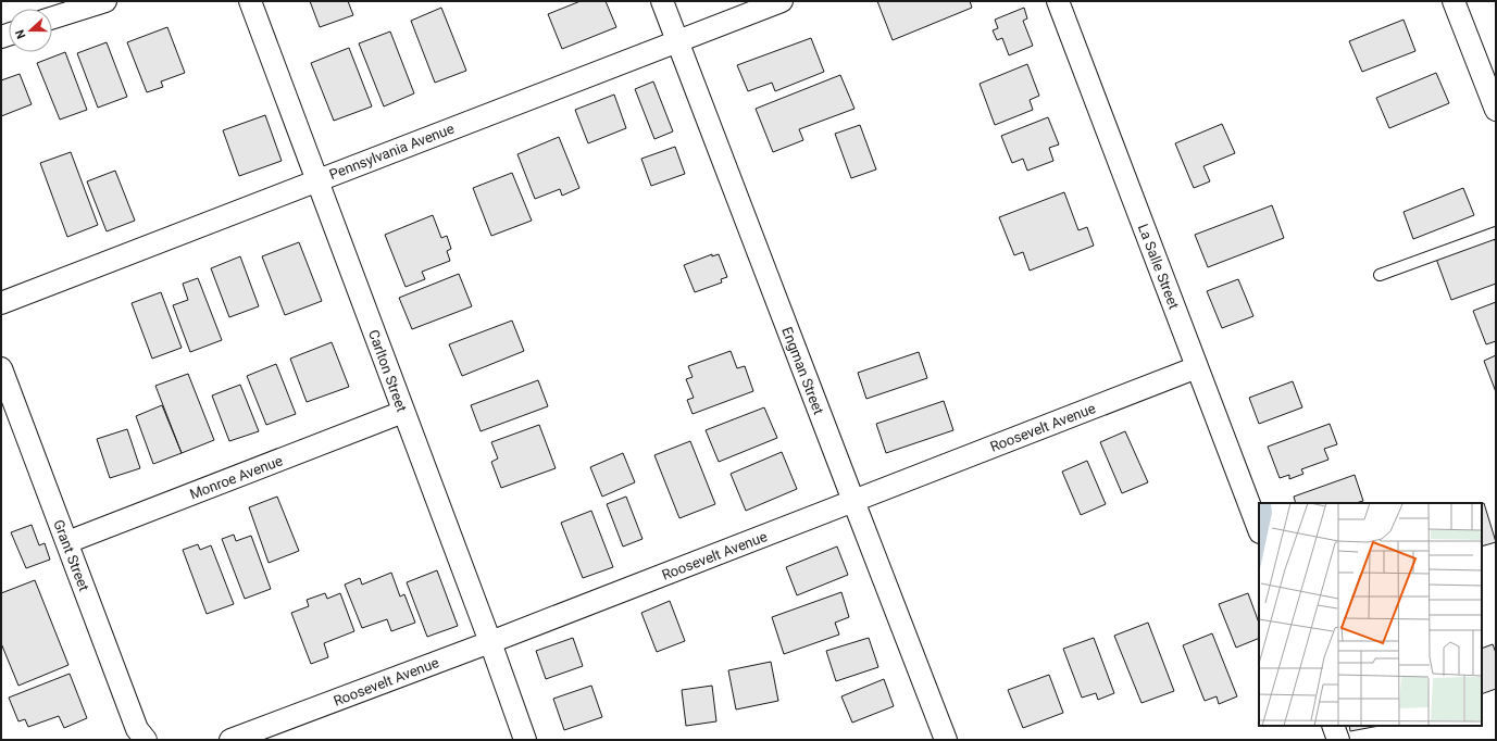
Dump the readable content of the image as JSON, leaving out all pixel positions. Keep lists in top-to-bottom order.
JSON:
{
  "streets": {
    "street": [
      "Pennsylvania Avenue",
      "La Salle Street",
      "Carlton Street",
      "Engman Street",
      "Roosevelt Avenue",
      "Monroe Avenue",
      "Grant Street"
    ]
  },
  "crossings": [
    ["Pennsylvania Avenue", "Carlton Street"],
    ["Pennsylvania Avenue", "Engman Street"],
    ["La Salle Street", "Roosevelt Avenue"],
    ["Carlton Street", "Roosevelt Avenue"],
    ["Carlton Street", "Monroe Avenue"],
    ["Engman Street", "Roosevelt Avenue"],
    ["Monroe Avenue", "Grant Street"]
  ],
  "north": "left"
}
